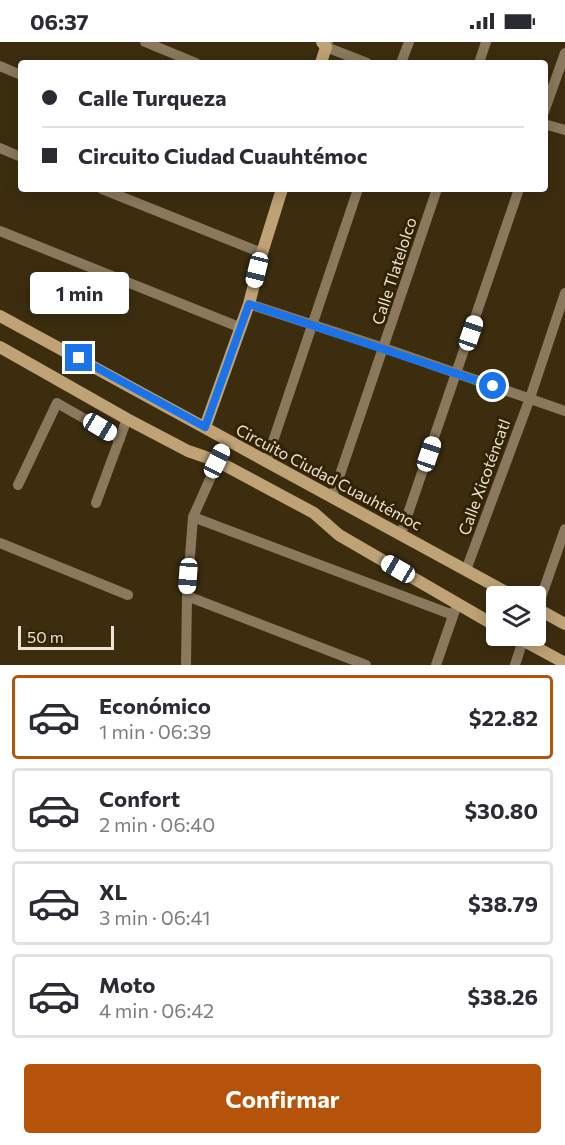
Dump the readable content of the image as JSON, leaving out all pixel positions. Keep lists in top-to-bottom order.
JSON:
{
  "streets": {
    "main road": ["Circuito Ciudad Cuauhtémoc"],
    "street": ["Calle Tlatelolco", "Calle Xicoténcatl"]
  },
  "crossings": [
    ["Calle Tlatelolco", "Circuito Ciudad Cuauhtémoc"],
    ["Circuito Ciudad Cuauhtémoc", "Calle Xicoténcatl"]
  ],
  "scale_bar": "50 m",
  "page": {
    "status": "06:37",
    "banner": ["Calle Turqueza", "Circuito Ciudad Cuauhtémoc"],
    "bubble": "1 min",
    "scale": "50 m",
    "list": [
      {
        "name": "Económico",
        "note": "1 min · 06:39",
        "value": "$22.82"
      },
      {
        "name": "Confort",
        "note": "2 min · 06:40",
        "value": "$30.80"
      },
      {
        "name": "XL",
        "note": "3 min · 06:41",
        "value": "$38.79"
      },
      {
        "name": "Moto",
        "note": "4 min · 06:42",
        "value": "$38.26"
      }
    ],
    "buttons": "Confirmar"
  }
}
